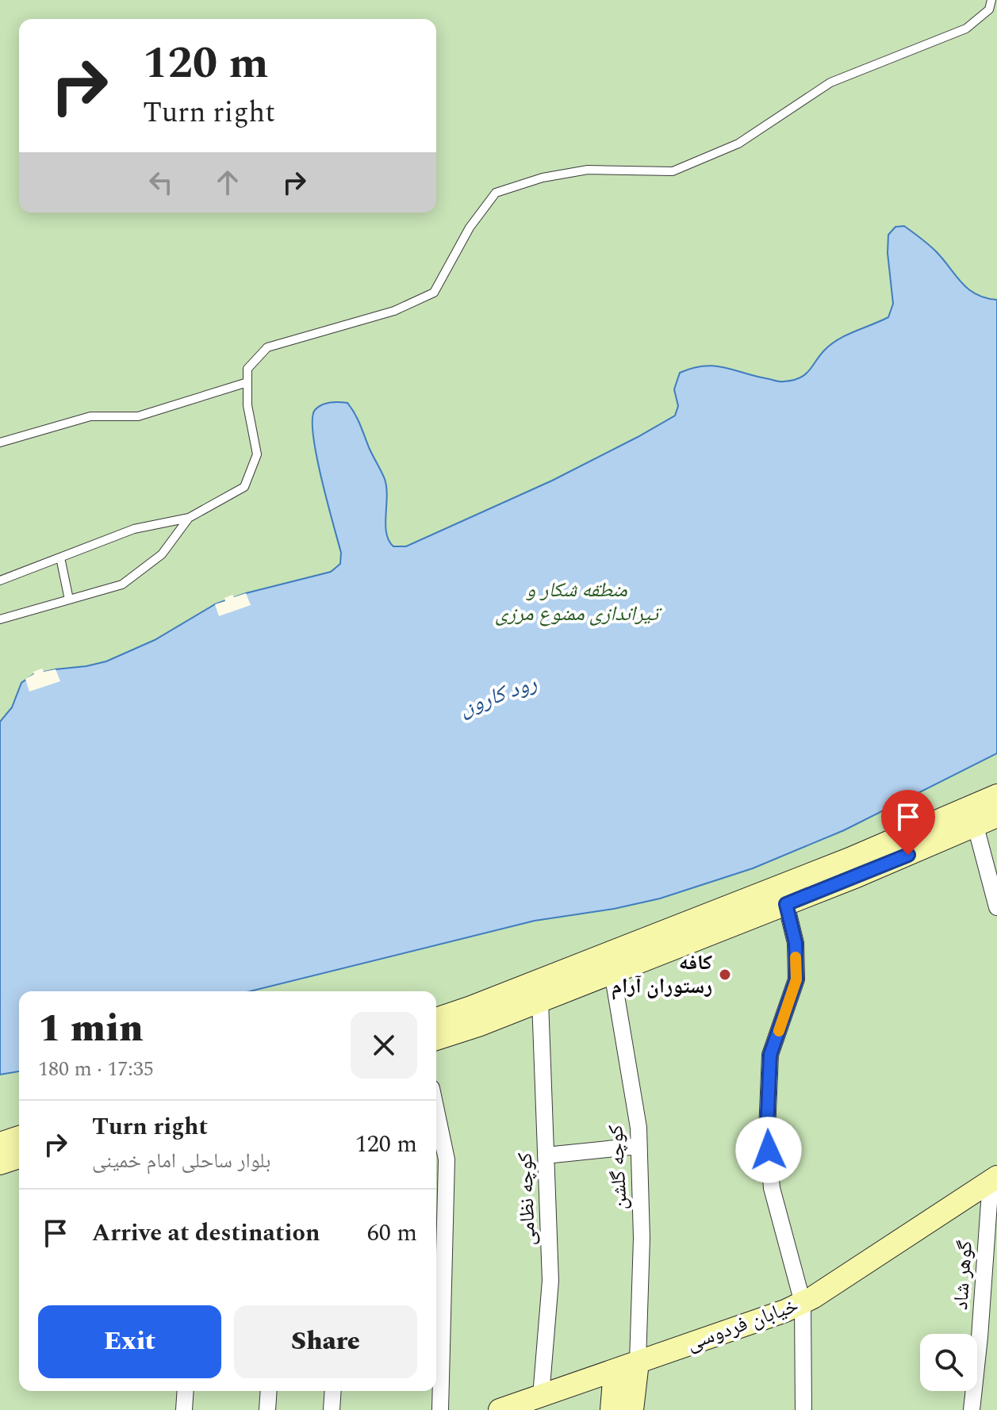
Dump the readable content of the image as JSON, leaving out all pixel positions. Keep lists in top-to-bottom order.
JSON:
{
  "streets": {
    "main road": ["خیابان فردوسی"],
    "street": ["کوچه گلشن", "کوچه نظامی", "گوهر شاد"]
  },
  "crossings": [
    ["کوچه گلشن", "خیابان فردوسی"],
    ["کوچه نظامی", "خیابان فردوسی"],
    ["گوهر شاد", "خیابان فردوسی"]
  ],
  "water": ["رود کارون"],
  "parks": ["منطقه شکار و تیراندازی ممنوع مرزی"],
  "places": ["کافه رستوران آرام"],
  "page": {
    "turn": ["120 m", "Turn right"],
    "heading": ["1 min", "180 m · 17:35"],
    "list": [
      {
        "name": "Turn right",
        "note": "بلوار ساحلی امام خمینی",
        "value": "120 m"
      },
      {
        "name": "Arrive at destination",
        "value": "60 m"
      }
    ],
    "buttons": ["Exit", "Share"]
  }
}
